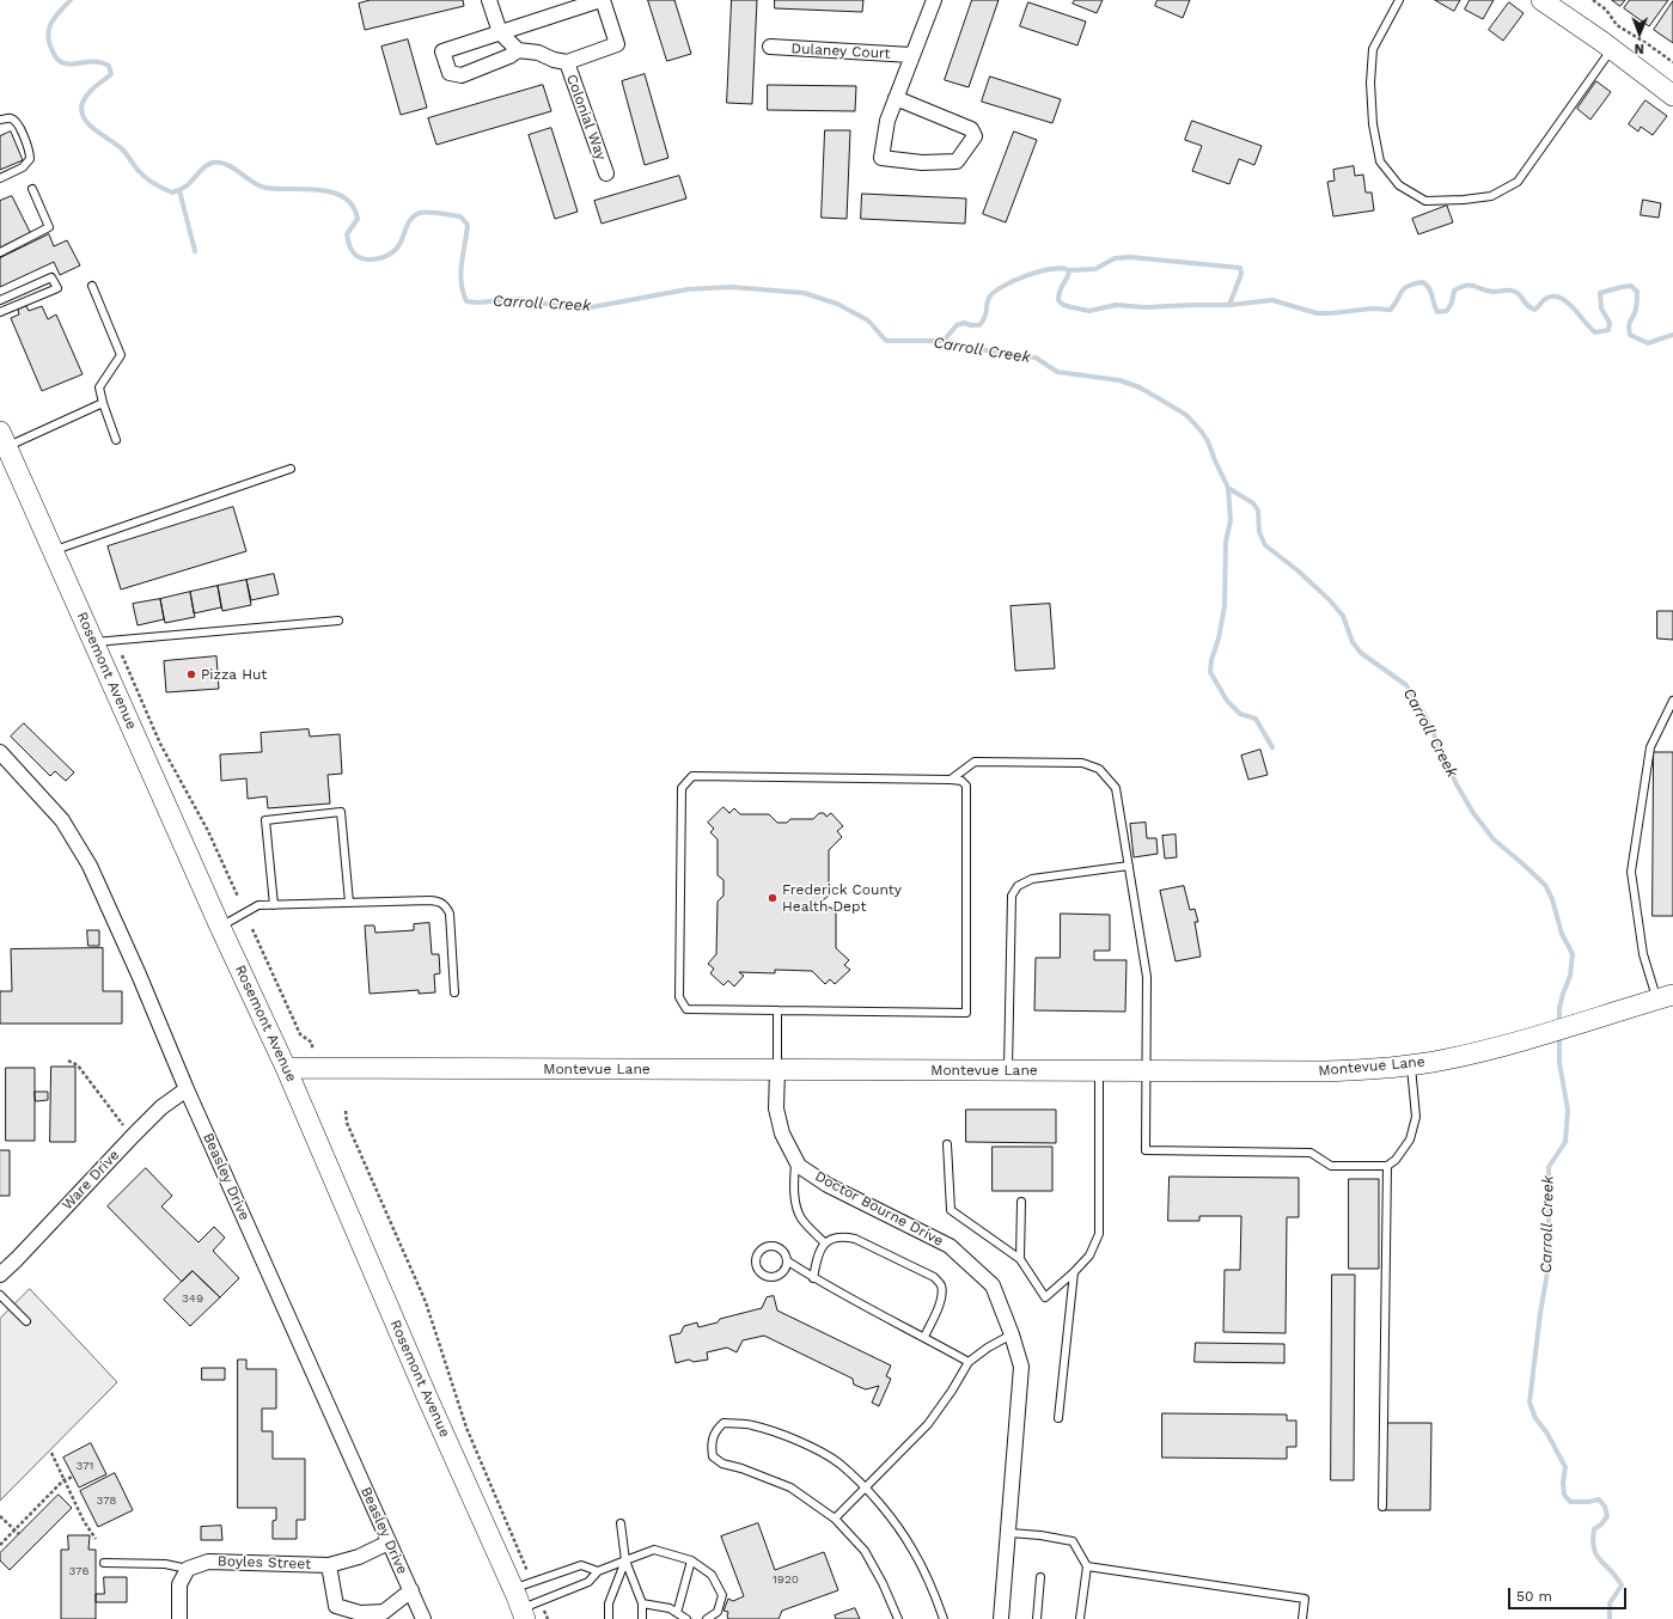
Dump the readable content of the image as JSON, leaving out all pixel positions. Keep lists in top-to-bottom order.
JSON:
{
  "streets": {
    "street": [
      "Dulaney Court",
      "Colonial Way",
      "Rosemont Avenue",
      "Montevue Lane",
      "Beasley Drive",
      "Ware Drive",
      "Doctor Bourne Drive",
      "Boyles Street"
    ]
  },
  "crossings": [
    ["Rosemont Avenue", "Montevue Lane"],
    ["Montevue Lane", "Doctor Bourne Drive"],
    ["Beasley Drive", "Ware Drive"],
    ["Beasley Drive", "Boyles Street"]
  ],
  "water": ["Carroll Creek"],
  "places": ["Pizza Hut", "Frederick County Health Dept"],
  "house_numbers": [
    "349",
    "371",
    "378",
    "376",
    "1920"
  ],
  "scale_bar": "50 m",
  "north": "bottom"
}
